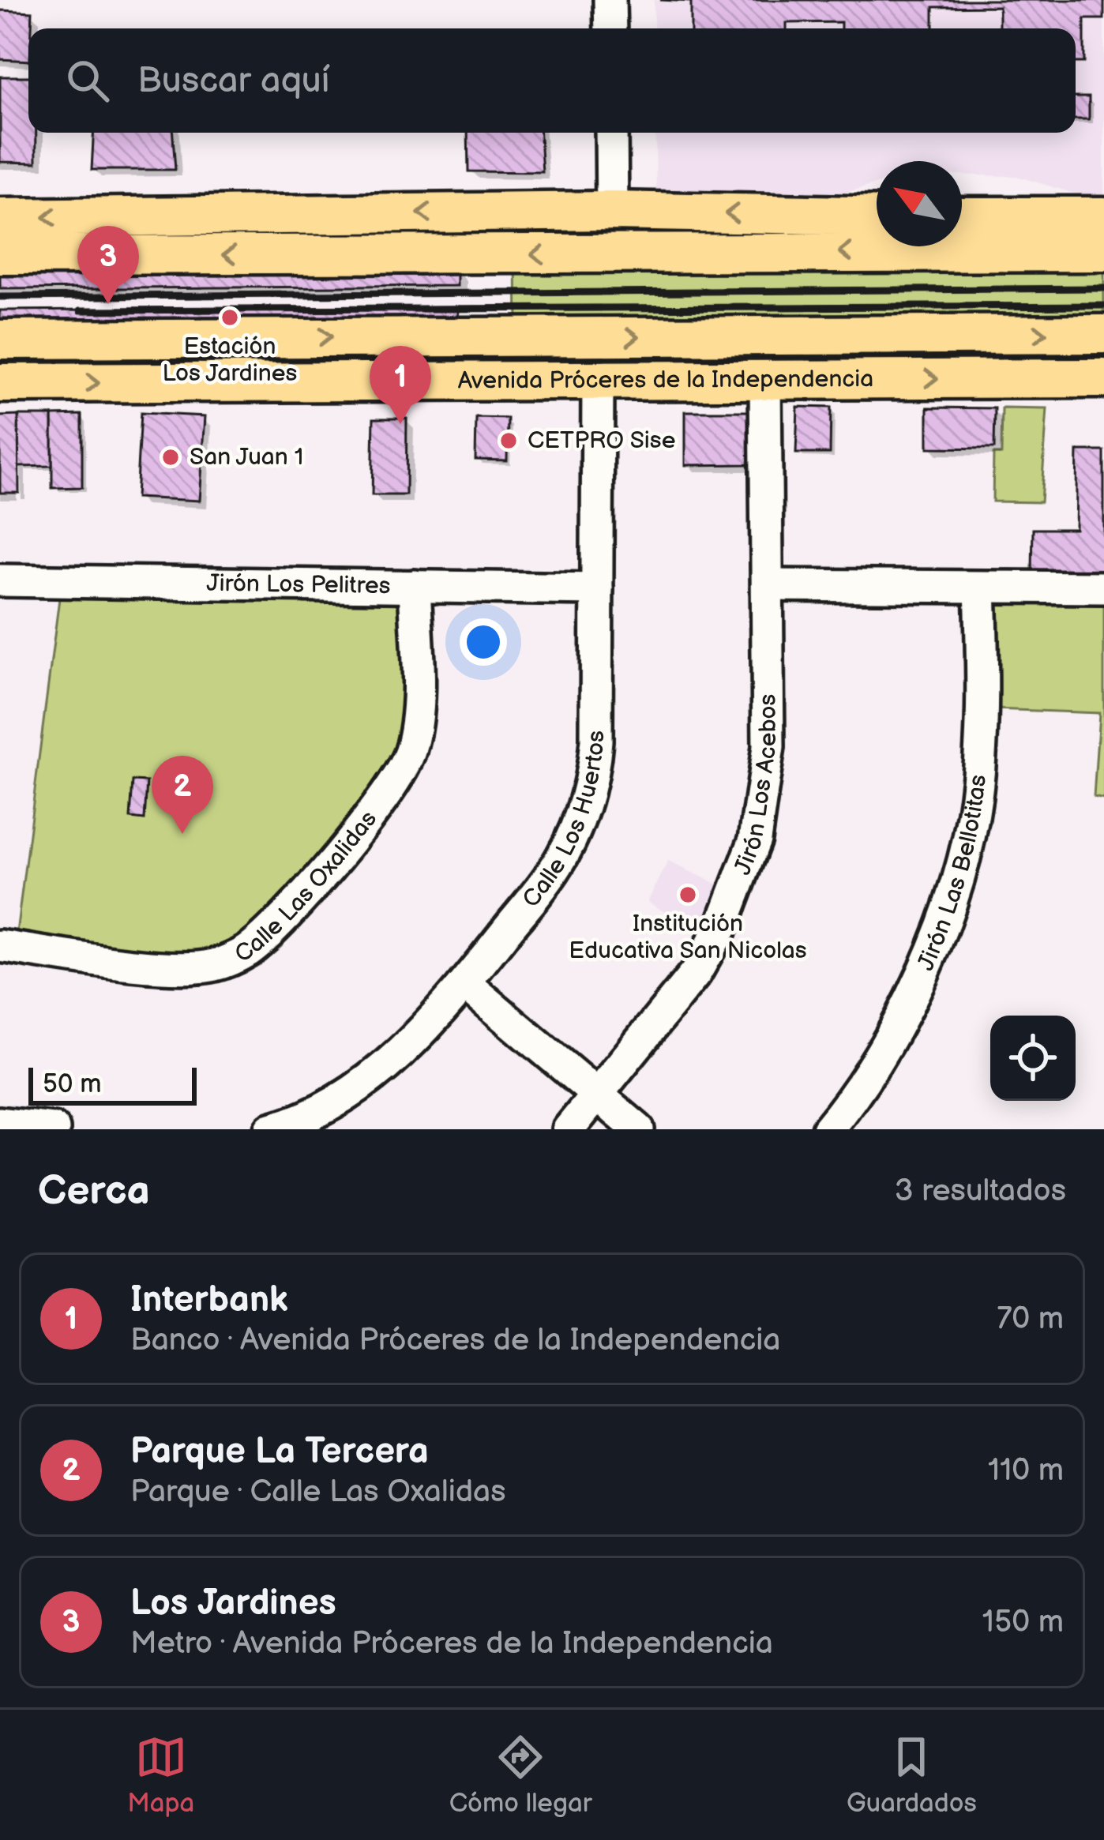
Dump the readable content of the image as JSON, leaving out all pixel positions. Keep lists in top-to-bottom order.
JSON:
{
  "streets": {
    "main road": ["Avenida Próceres de la Independencia"],
    "street": [
      "Jirón Los Pelitres",
      "Jirón Los Acebos",
      "Calle Los Huertos",
      "Jirón Las Bellotitas",
      "Calle Las Oxalidas"
    ]
  },
  "crossings": [
    ["Avenida Próceres de la Independencia", "Jirón Los Acebos"],
    ["Avenida Próceres de la Independencia", "Calle Los Huertos"],
    ["Jirón Los Pelitres", "Calle Los Huertos"],
    ["Jirón Los Pelitres", "Calle Las Oxalidas"]
  ],
  "places": [
    "Estación Los Jardines",
    "CETPRO Sise",
    "San Juan 1",
    "Institución Educativa San Nicolas"
  ],
  "scale_bar": "50 m",
  "north": "top left",
  "page": {
    "search": "Buscar aquí",
    "pins": ["3", "1", "2"],
    "scale": "50 m",
    "heading": ["Cerca", "3 resultados"],
    "list": [
      {
        "mark": "1",
        "name": "Interbank",
        "note": "Banco · Avenida Próceres de la Independencia",
        "value": "70 m"
      },
      {
        "mark": "2",
        "name": "Parque La Tercera",
        "note": "Parque · Calle Las Oxalidas",
        "value": "110 m"
      },
      {
        "mark": "3",
        "name": "Los Jardines",
        "note": "Metro · Avenida Próceres de la Independencia",
        "value": "150 m"
      }
    ],
    "nav": ["Mapa", "Cómo llegar", "Guardados"]
  }
}
